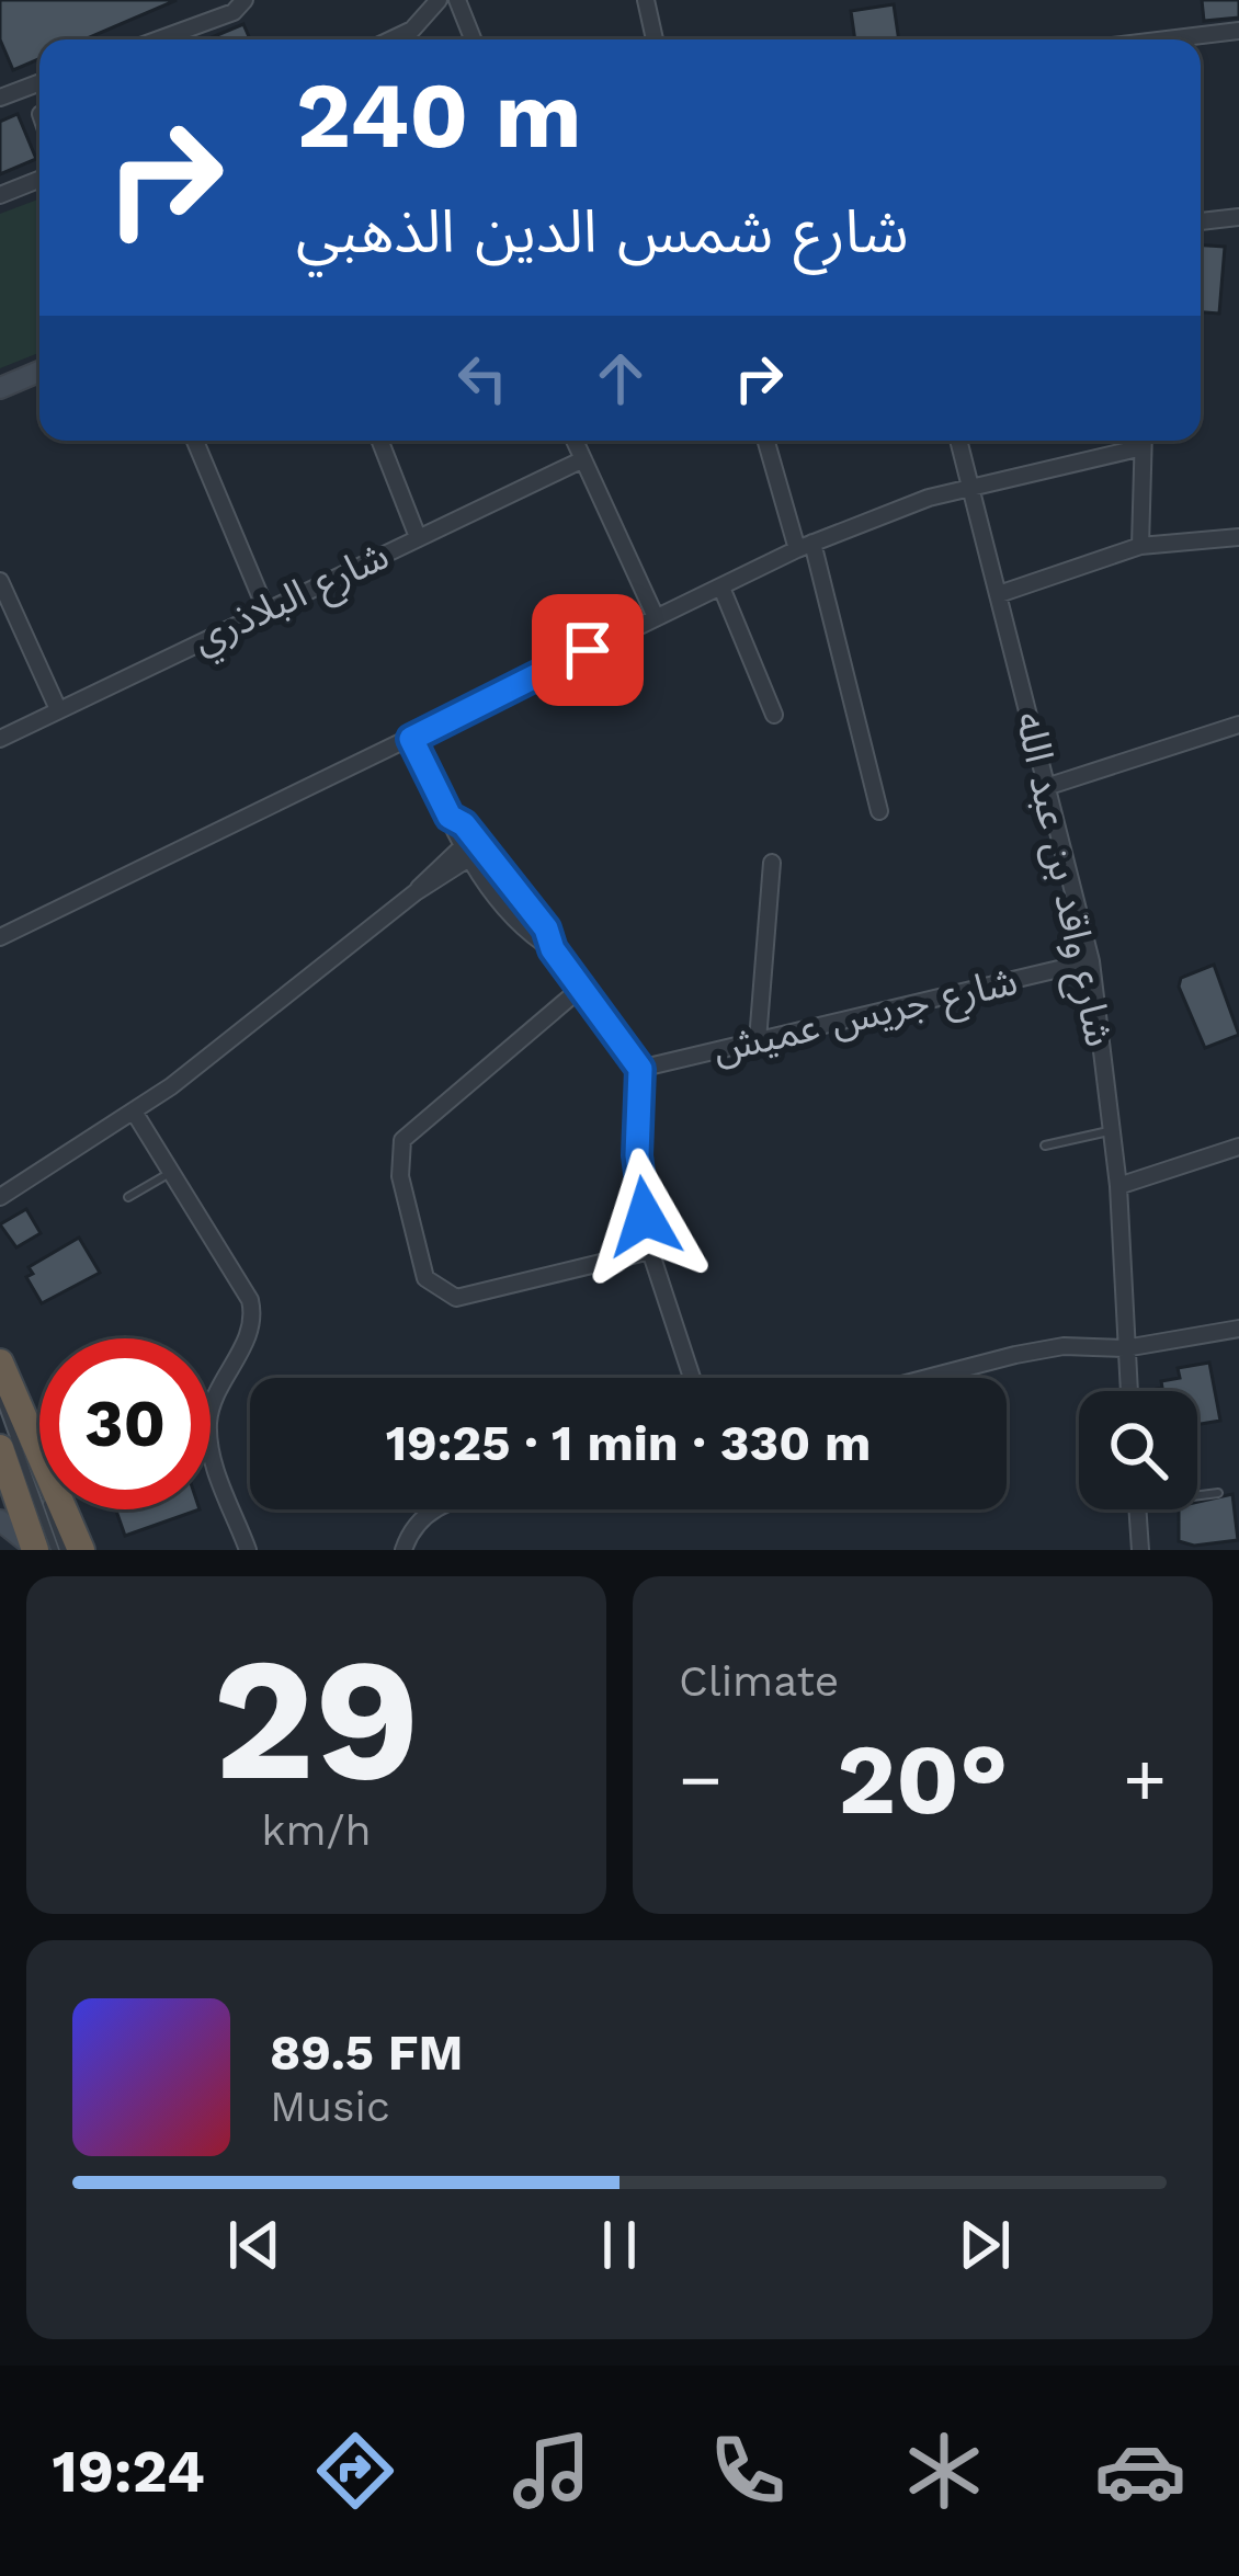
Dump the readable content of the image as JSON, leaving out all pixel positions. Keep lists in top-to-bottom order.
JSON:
{
  "streets": {
    "street": ["شارع البلاذري", "شارع واقد بن عبد الله", "شارع جريس عميش"]
  },
  "crossings": [
    ["شارع واقد بن عبد الله", "شارع جريس عميش"]
  ],
  "page": {
    "turn": ["240 m", "شارع شمس الدين الذهبي"],
    "limit": "30",
    "trip": "19:25 · 1 min · 330 m",
    "tile": [
      ["29", "km/h"],
      "Climate"
    ],
    "heat": ["−", "20°", "+"],
    "song": ["89.5 FM", "Music"],
    "tabs": "19:24"
  }
}
